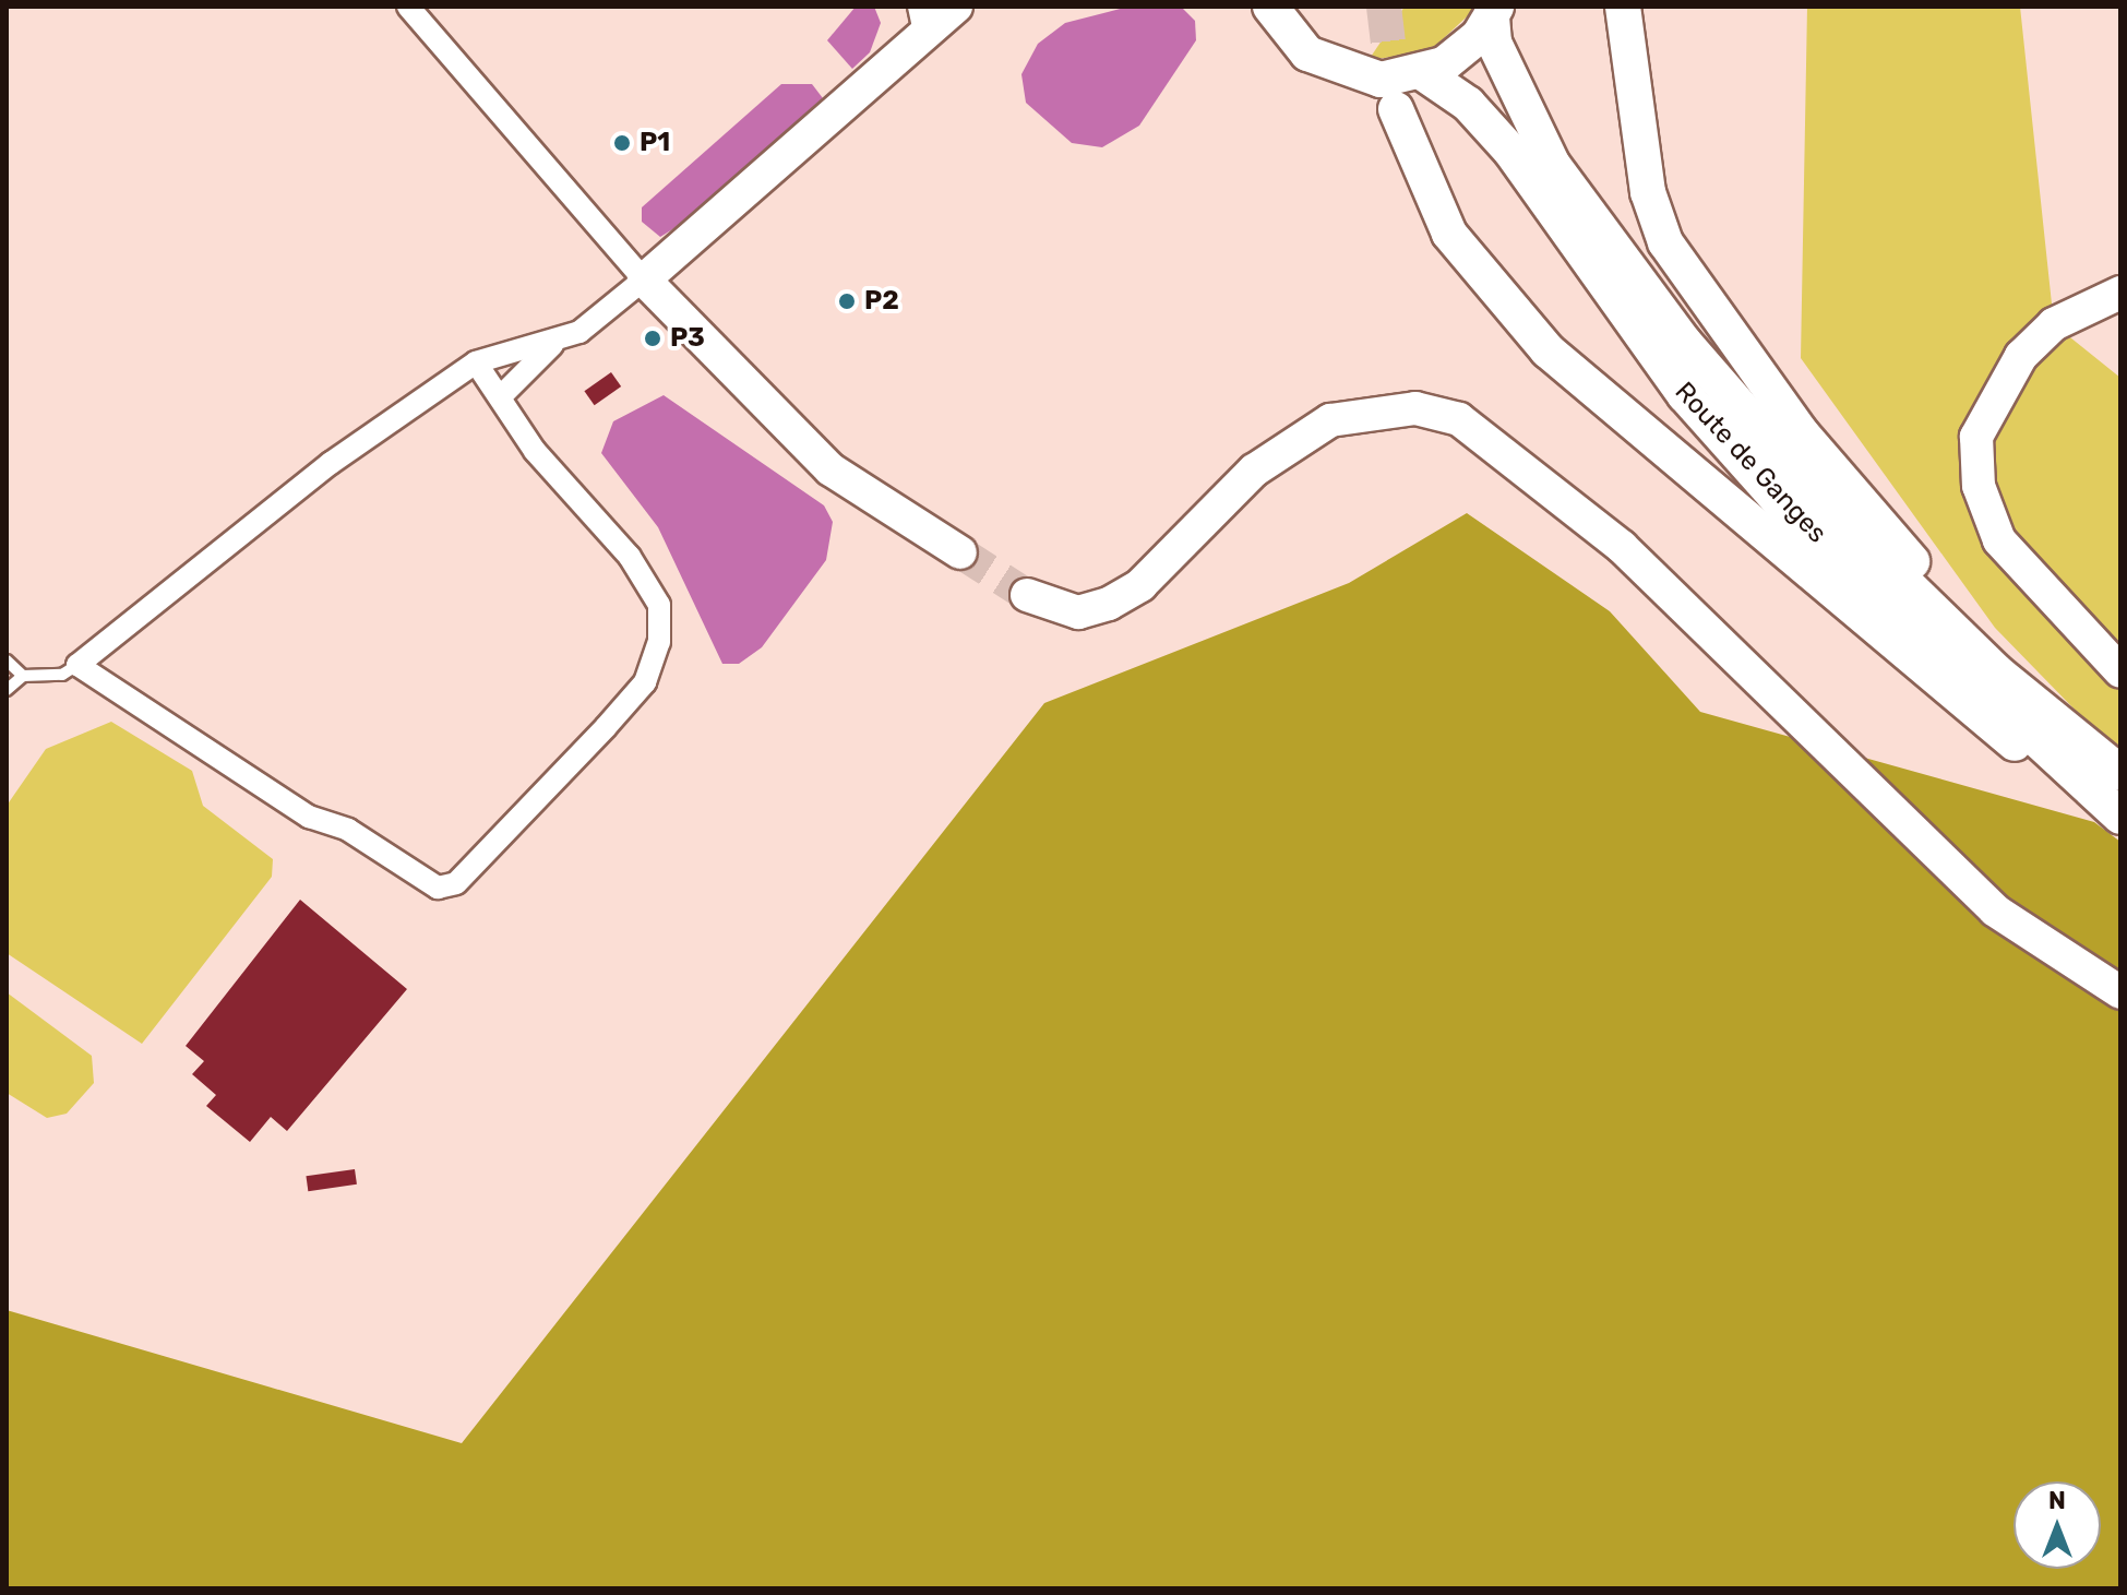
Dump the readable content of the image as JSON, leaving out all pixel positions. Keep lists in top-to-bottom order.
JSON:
{
  "streets": {
    "main road": ["Route de Ganges"]
  },
  "places": ["P1", "P2", "P3"],
  "north": "top"
}
